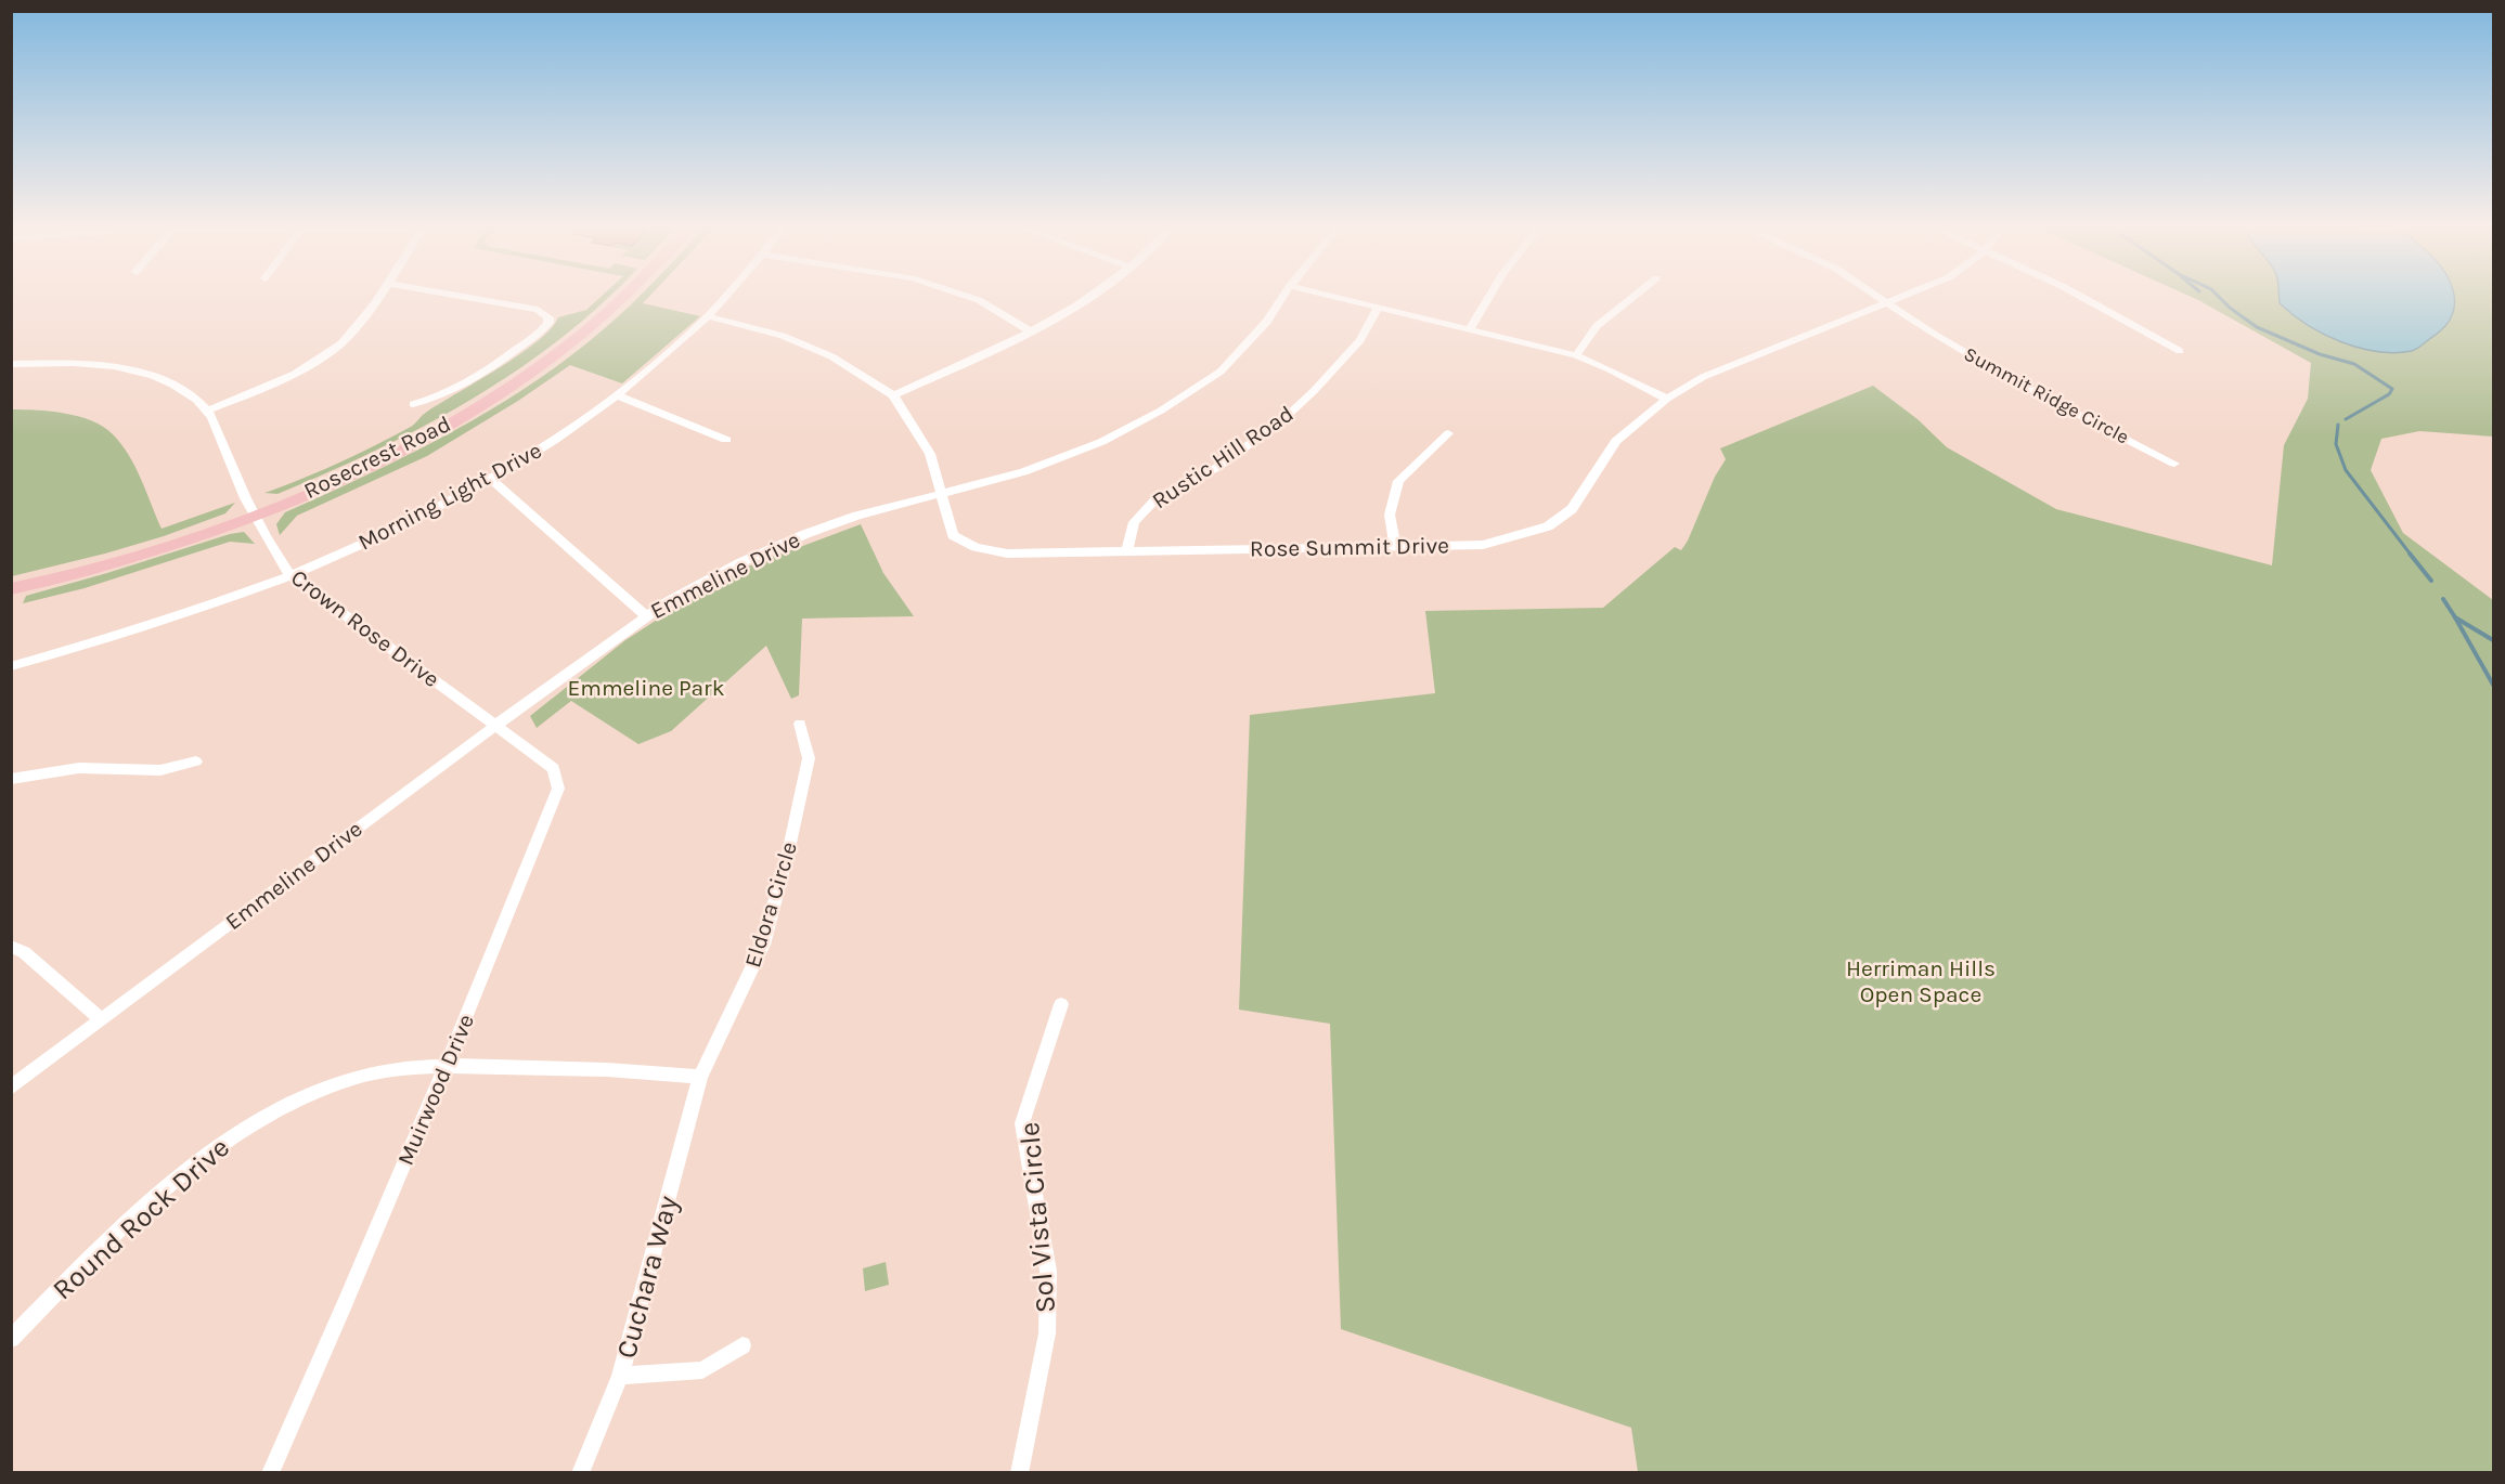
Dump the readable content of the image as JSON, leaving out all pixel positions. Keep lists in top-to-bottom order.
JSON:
{
  "streets": {
    "main road": ["Rosecrest Road"],
    "street": [
      "Summit Ridge Circle",
      "Rustic Hill Road",
      "Morning Light Drive",
      "Rose Summit Drive",
      "Emmeline Drive",
      "Crown Rose Drive",
      "Eldora Circle",
      "Muirwood Drive",
      "Sol Vista Circle",
      "Round Rock Drive",
      "Cuchara Way"
    ]
  },
  "crossings": [
    ["Summit Ridge Circle", "Rose Summit Drive"],
    ["Rosecrest Road", "Crown Rose Drive"],
    ["Rustic Hill Road", "Rose Summit Drive"],
    ["Morning Light Drive", "Rose Summit Drive"],
    ["Morning Light Drive", "Crown Rose Drive"],
    ["Rose Summit Drive", "Emmeline Drive"],
    ["Emmeline Drive", "Crown Rose Drive"],
    ["Emmeline Drive", "Muirwood Drive"],
    ["Crown Rose Drive", "Muirwood Drive"],
    ["Eldora Circle", "Round Rock Drive"],
    ["Eldora Circle", "Cuchara Way"],
    ["Muirwood Drive", "Round Rock Drive"],
    ["Round Rock Drive", "Cuchara Way"]
  ],
  "parks": ["Emmeline Park", "Herriman Hills Open Space"]
}
